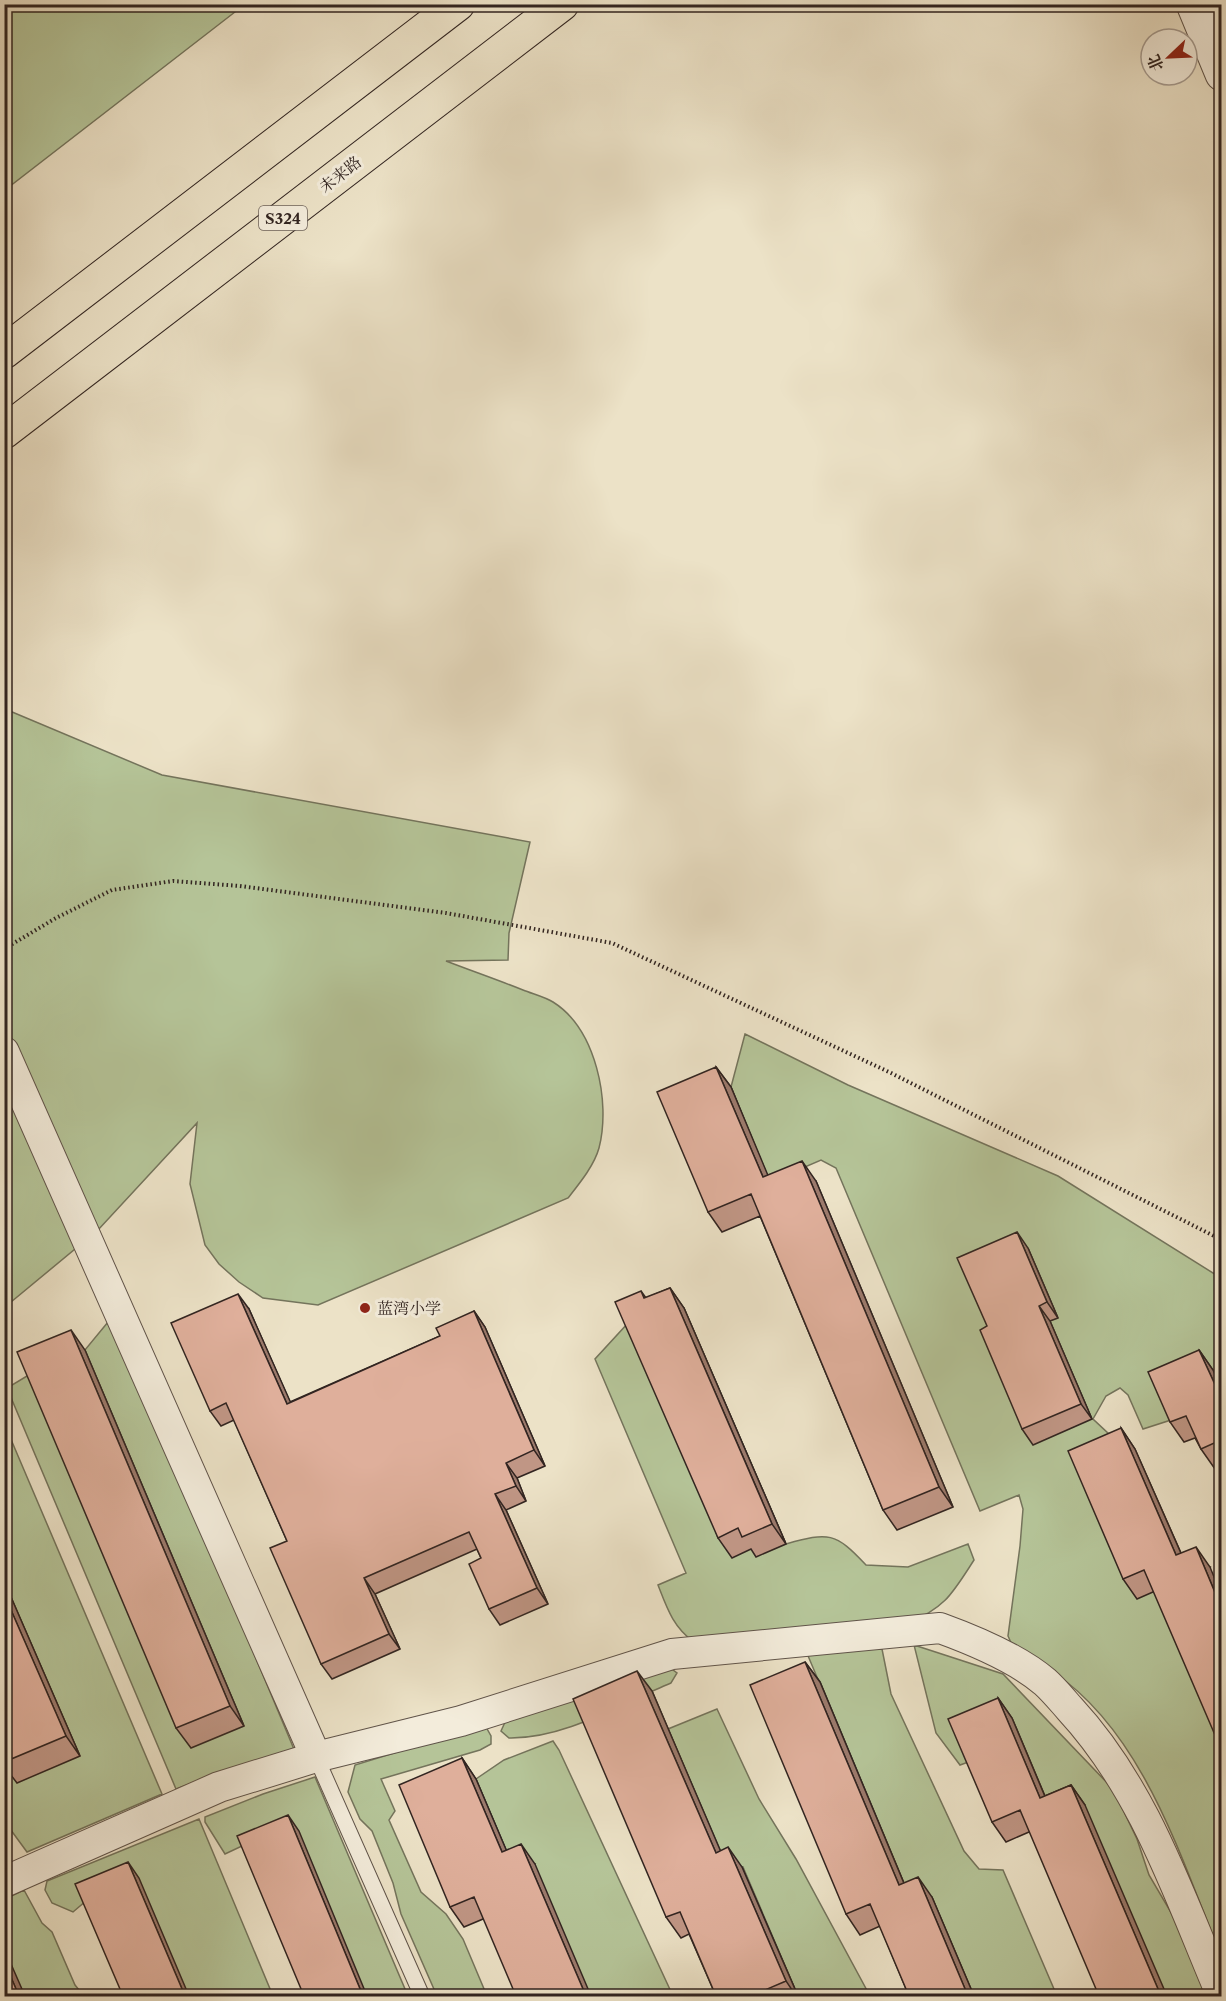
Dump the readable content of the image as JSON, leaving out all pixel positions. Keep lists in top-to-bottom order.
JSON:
{
  "streets": {
    "main road": ["未来路", "S324"]
  },
  "places": ["蓝湾小学"],
  "north": "bottom left"
}
